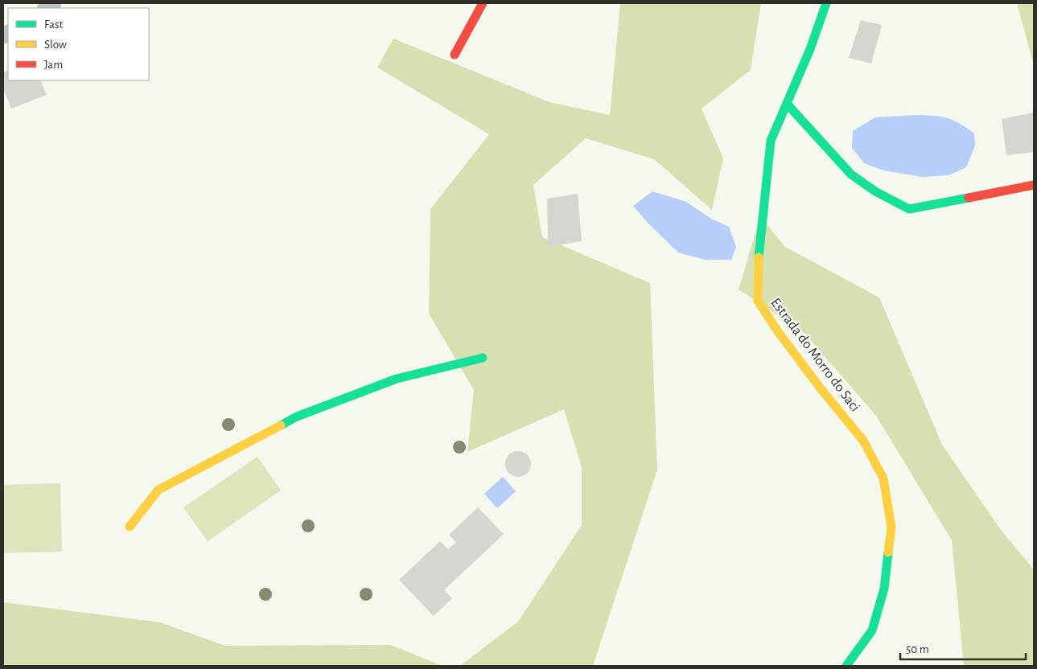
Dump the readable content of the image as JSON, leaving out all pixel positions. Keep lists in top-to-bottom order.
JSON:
{
  "streets": {
    "street": ["Estrada do Morro do Saci"]
  },
  "legend": ["Fast", "Slow", "Jam"],
  "scale_bar": "50 m"
}
